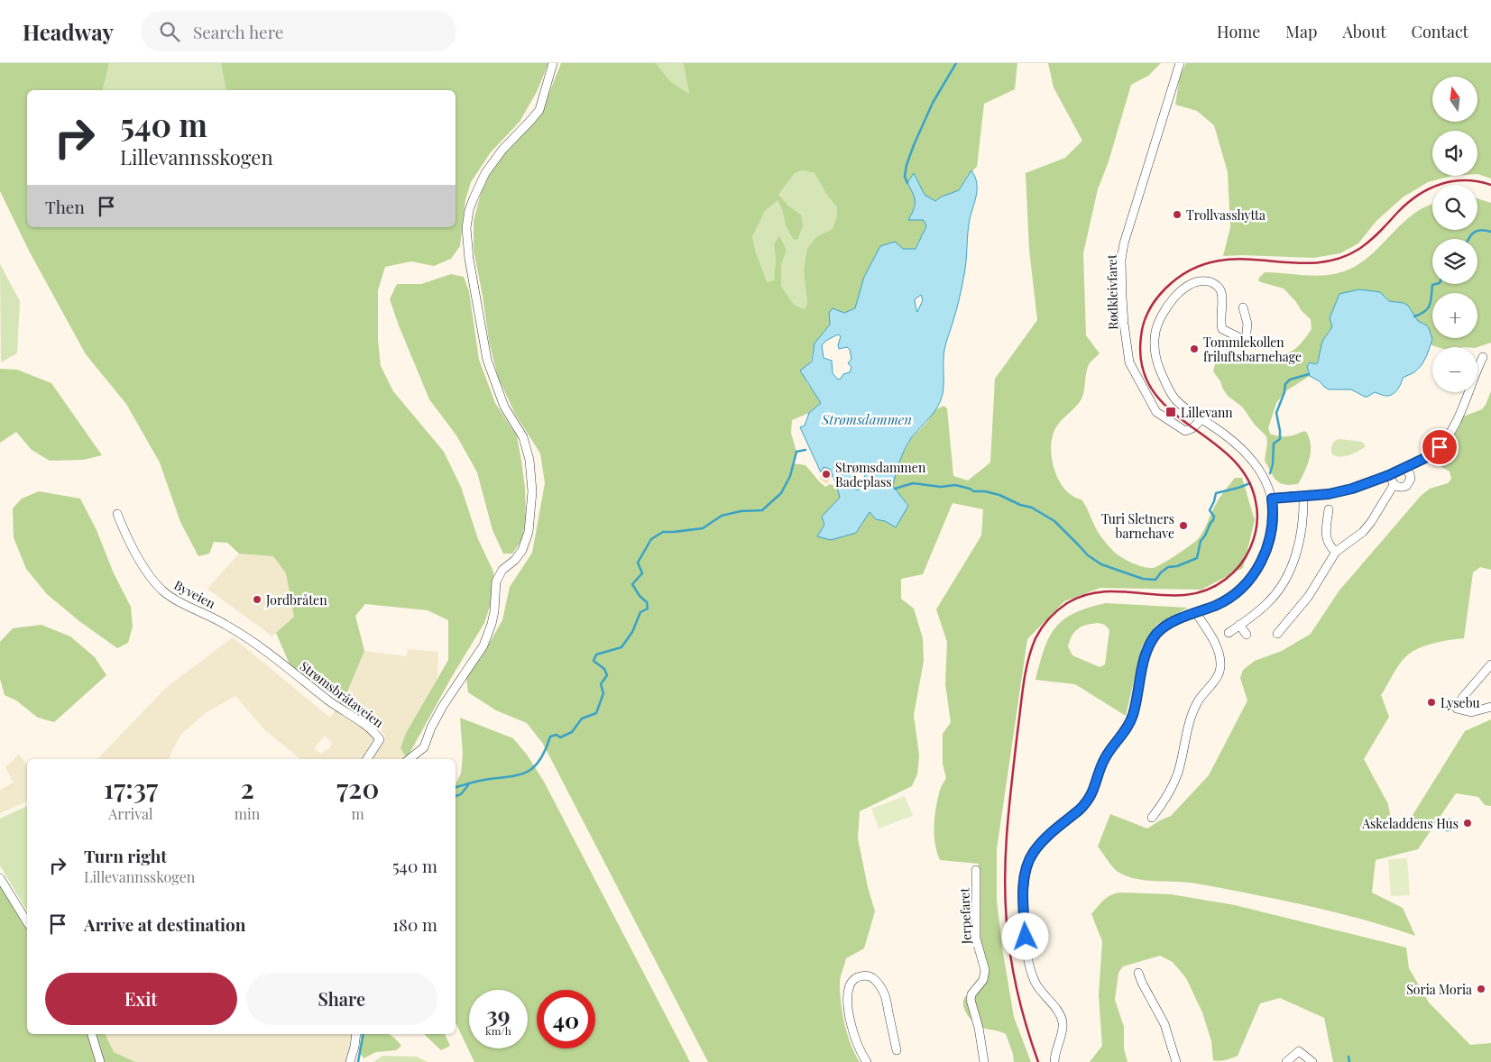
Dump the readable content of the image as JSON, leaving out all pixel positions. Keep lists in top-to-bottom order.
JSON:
{
  "streets": {
    "street": [
      "Rødkleivfaret",
      "Byveien",
      "Strømsbråtaveien",
      "Jerpefaret"
    ]
  },
  "crossings": [
    ["Byveien", "Strømsbråtaveien"]
  ],
  "water": ["Strømsdammen"],
  "places": {
    "other": [
      "Trollvasshytta",
      "Tommlekollen friluftsbarnehage",
      "Strømsdammen Badeplass",
      "Turi Sletners barnehave",
      "Jordbråten",
      "Lysebu",
      "Askeladdens Hus",
      "Soria Moria"
    ],
    "transit": ["Lillevann"]
  },
  "north": "top",
  "page": {
    "header": "Headway",
    "search": "Search here",
    "nav": [
      "Home",
      "Map",
      "About",
      "Contact"
    ],
    "map_buttons": ["+", "−"],
    "turn": ["540 m", "Lillevannsskogen"],
    "then": "Then",
    "eta": [
      "17:37",
      "Arrival",
      "2",
      "min",
      "720",
      "m"
    ],
    "list": [
      {
        "name": "Turn right",
        "note": "Lillevannsskogen",
        "value": "540 m"
      },
      {
        "name": "Arrive at destination",
        "value": "180 m"
      }
    ],
    "buttons": ["Exit", "Share"],
    "speed": "39 km/h",
    "limit": "40"
  }
}
